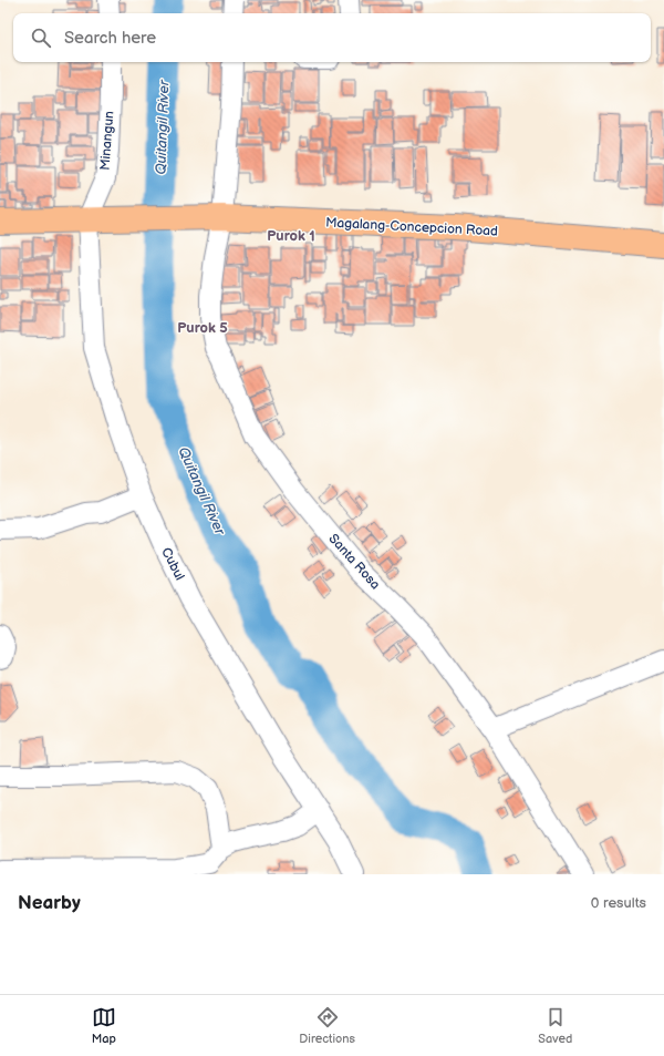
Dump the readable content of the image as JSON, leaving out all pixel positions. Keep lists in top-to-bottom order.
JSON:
{
  "streets": {
    "main road": ["Magalang-Concepcion Road"],
    "street": ["Minangun", "Santa Rosa", "Cubul"]
  },
  "crossings": [
    ["Minangun", "Magalang-Concepcion Road"],
    ["Minangun", "Cubul"],
    ["Magalang-Concepcion Road", "Santa Rosa"],
    ["Magalang-Concepcion Road", "Cubul"]
  ],
  "districts": ["Purok 1", "Purok 5"],
  "water": ["Quitangil River"],
  "page": {
    "search": "Search here",
    "heading": ["Nearby", "0 results"],
    "nav": ["Map", "Directions", "Saved"]
  }
}
